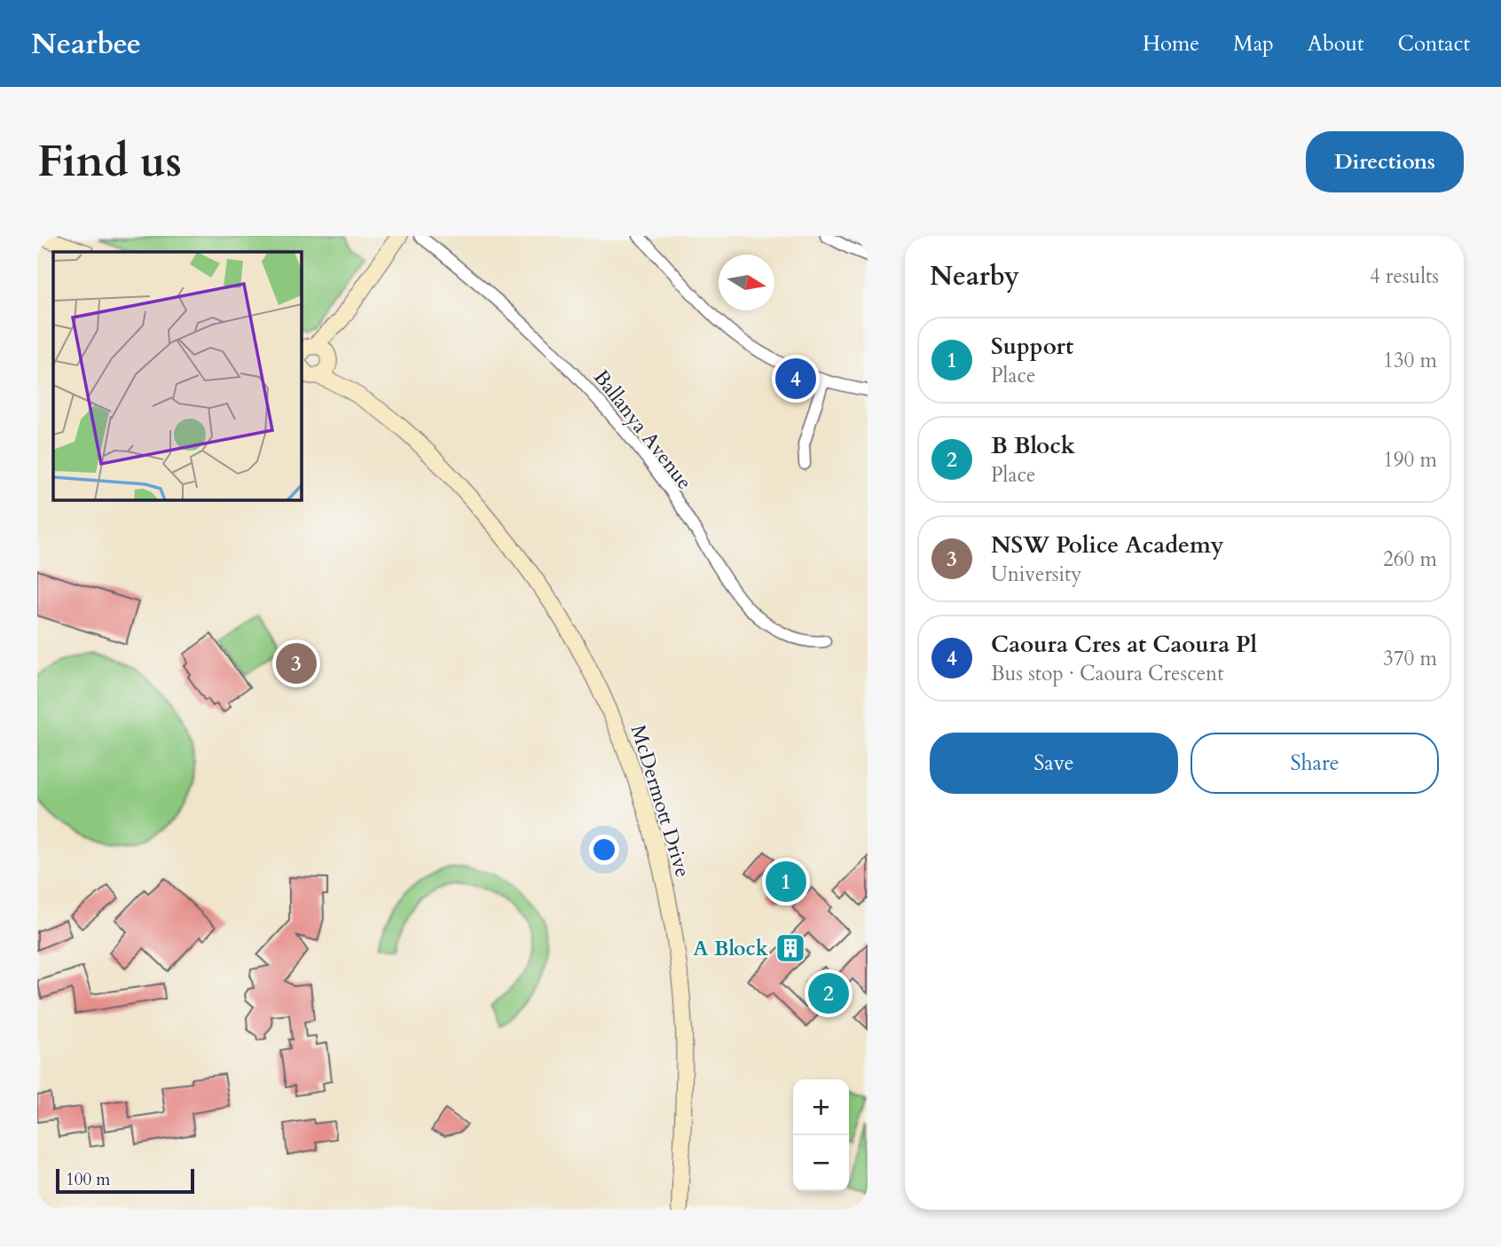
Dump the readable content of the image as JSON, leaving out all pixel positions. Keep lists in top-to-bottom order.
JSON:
{
  "streets": {
    "main road": ["McDermott Drive"],
    "street": ["Ballanya Avenue"]
  },
  "places": {
    "building": ["A Block"]
  },
  "scale_bar": "100 m",
  "north": "right",
  "page": {
    "header": "Nearbee",
    "nav": [
      "Home",
      "Map",
      "About",
      "Contact"
    ],
    "buttons": [
      "Directions",
      ["Save", "Share"]
    ],
    "title": "Find us",
    "heading": ["Nearby", "4 results"],
    "list": [
      {
        "mark": "1",
        "name": "Support",
        "note": "Place",
        "value": "130 m"
      },
      {
        "mark": "2",
        "name": "B Block",
        "note": "Place",
        "value": "190 m"
      },
      {
        "mark": "3",
        "name": "NSW Police Academy",
        "note": "University",
        "value": "260 m"
      },
      {
        "mark": "4",
        "name": "Caoura Cres at Caoura Pl",
        "note": "Bus stop · Caoura Crescent",
        "value": "370 m"
      }
    ],
    "pins": [
      "4",
      "3",
      "1",
      "2"
    ],
    "map_buttons": ["+", "−"],
    "scale": "100 m"
  }
}
